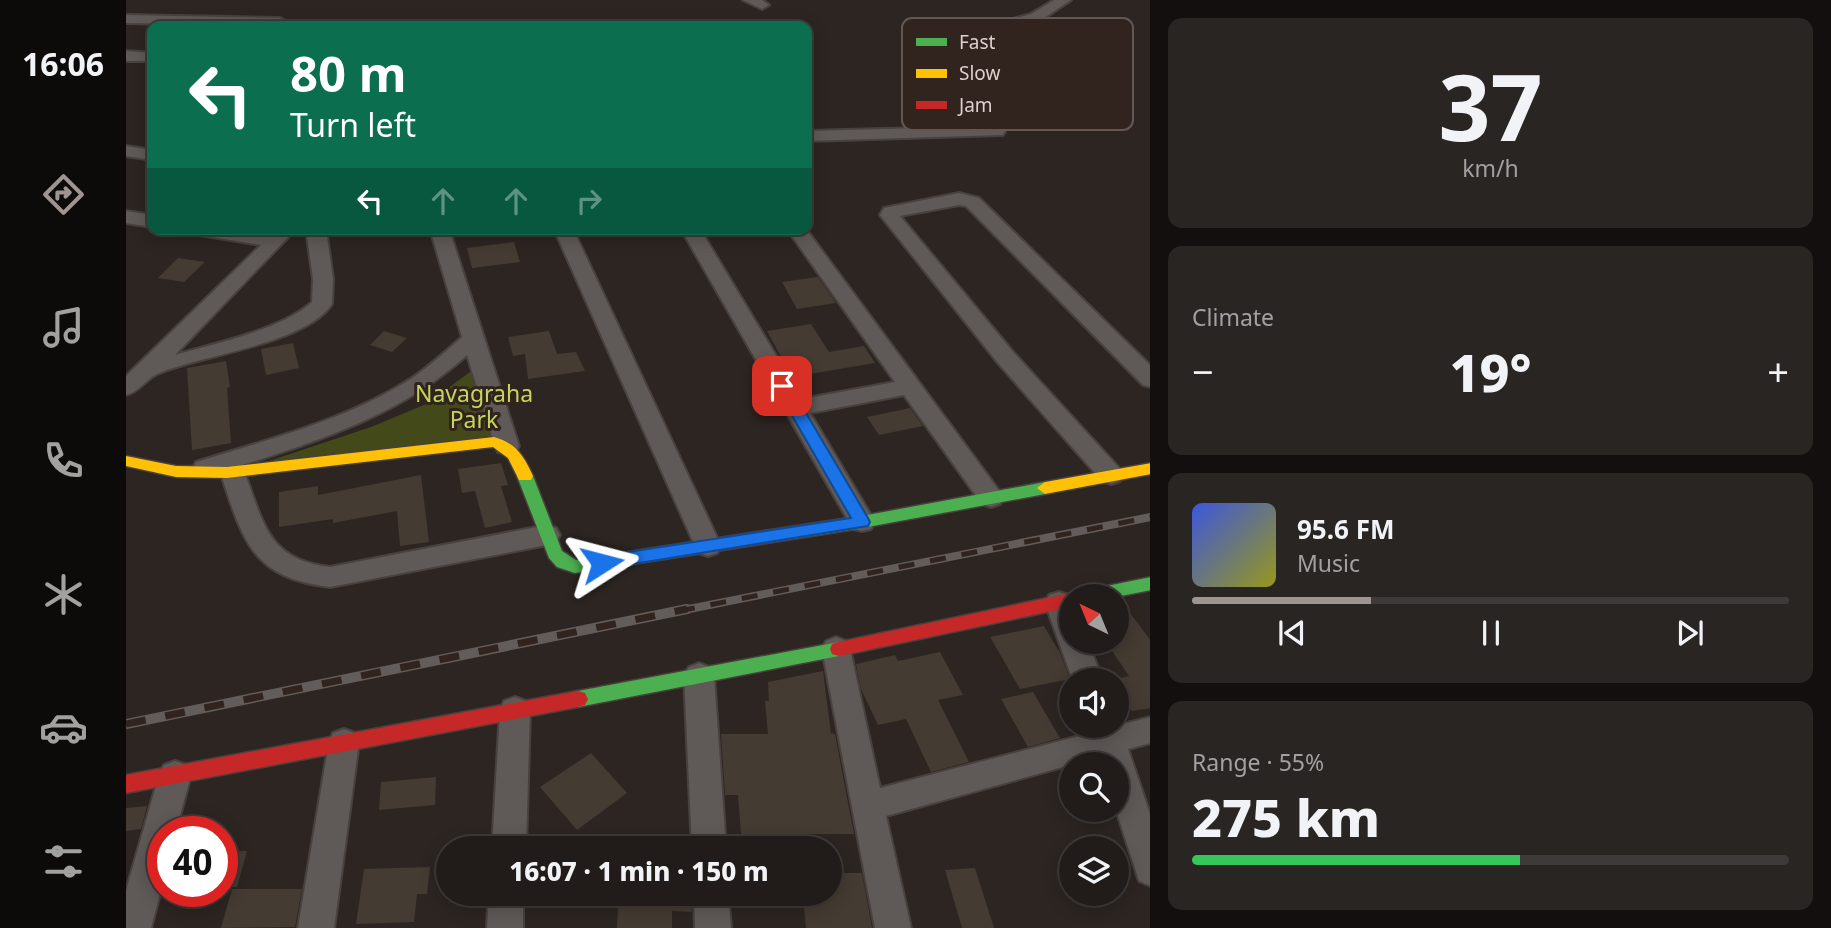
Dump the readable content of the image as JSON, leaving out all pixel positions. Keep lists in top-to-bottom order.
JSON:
{
  "parks": ["Navagraha Park"],
  "legend": ["Fast", "Slow", "Jam"],
  "north": "top left",
  "page": {
    "tabs": "16:06",
    "tile": [
      ["37", "km/h"],
      "Climate",
      ["Range · 55%", "275 km"]
    ],
    "turn": ["80 m", "Turn left"],
    "heat": ["−", "19°", "+"],
    "song": ["95.6 FM", "Music"],
    "limit": "40",
    "trip": "16:07 · 1 min · 150 m"
  }
}
